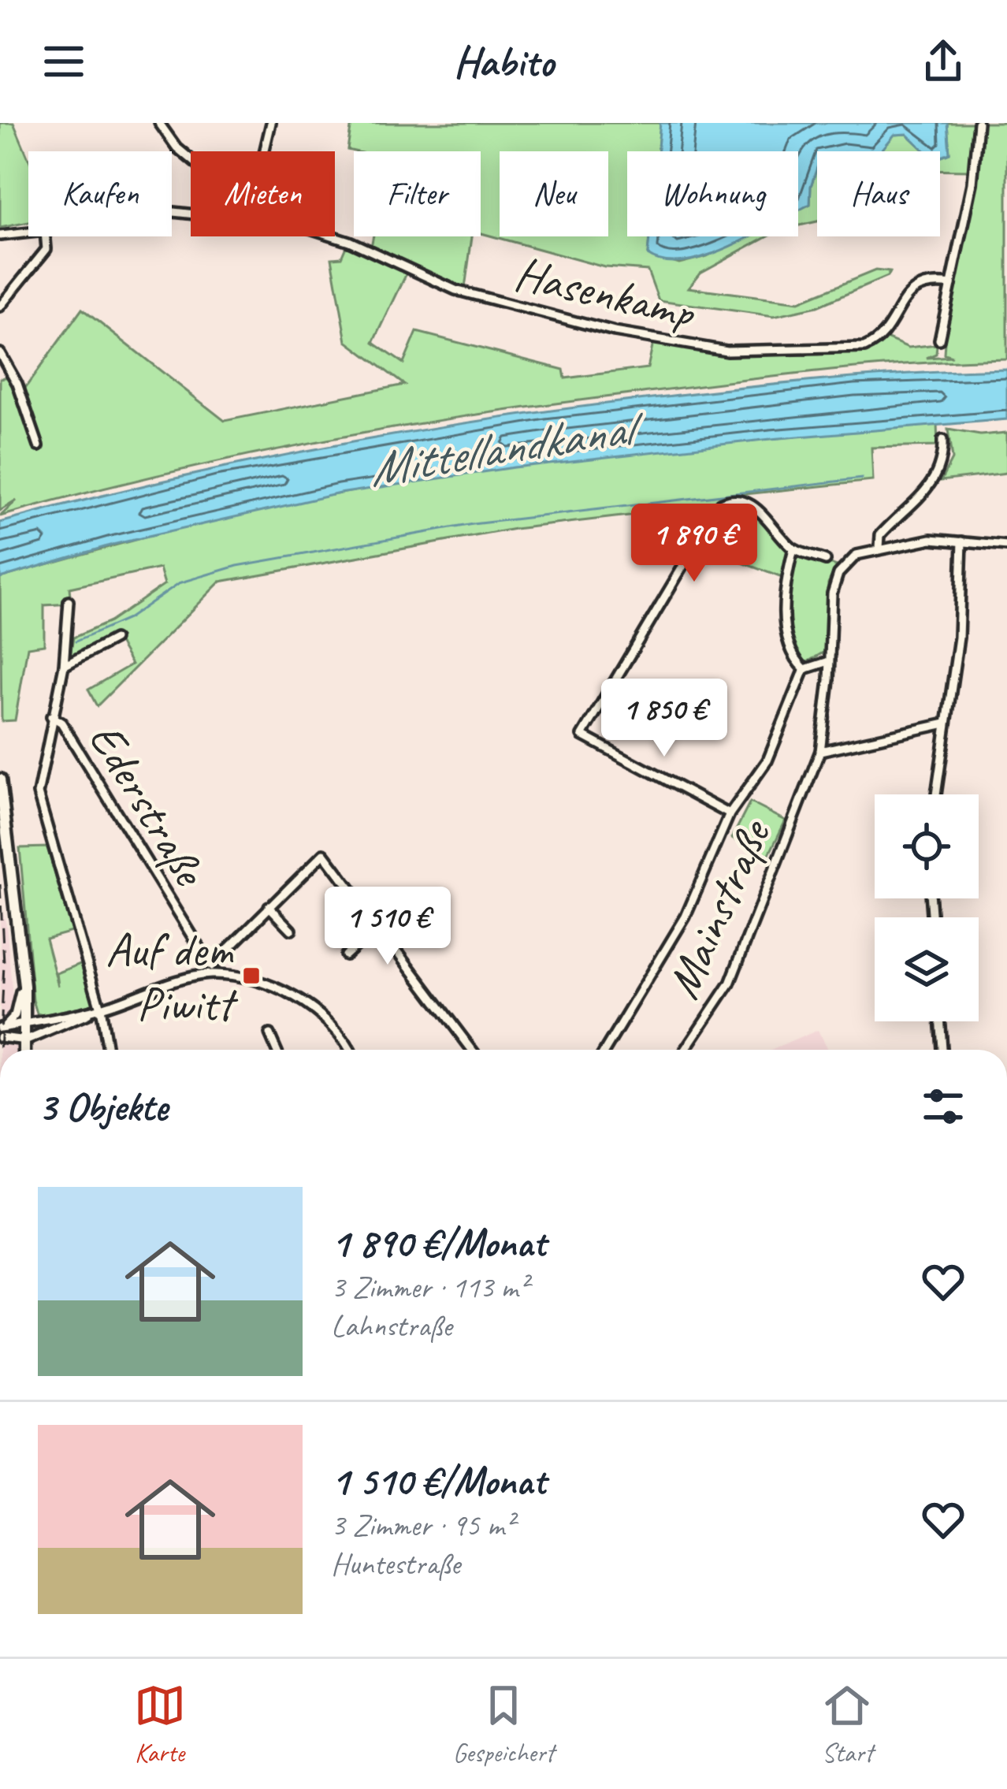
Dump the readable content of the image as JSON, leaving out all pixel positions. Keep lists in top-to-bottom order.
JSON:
{
  "streets": {
    "street": ["Hasenkamp", "Ederstraße", "Mainstraße"]
  },
  "water": ["Mittellandkanal"],
  "places": {
    "transit": ["Auf dem Piwitt"]
  },
  "page": {
    "header": "Habito",
    "chip": [
      "Kaufen",
      "Mieten",
      "Filter",
      "Neu",
      "Wohnung",
      "Haus"
    ],
    "price": ["1 890 €", "1 850 €", "1 510 €"],
    "heading": "3 Objekte",
    "list": [
      {
        "name": "1 890 €/Monat",
        "note": "3 Zimmer · 113 m² · Lahnstraße"
      },
      {
        "name": "1 510 €/Monat",
        "note": "3 Zimmer · 95 m² · Huntestraße"
      }
    ],
    "tabs": ["Karte", "Gespeichert", "Start"]
  }
}
